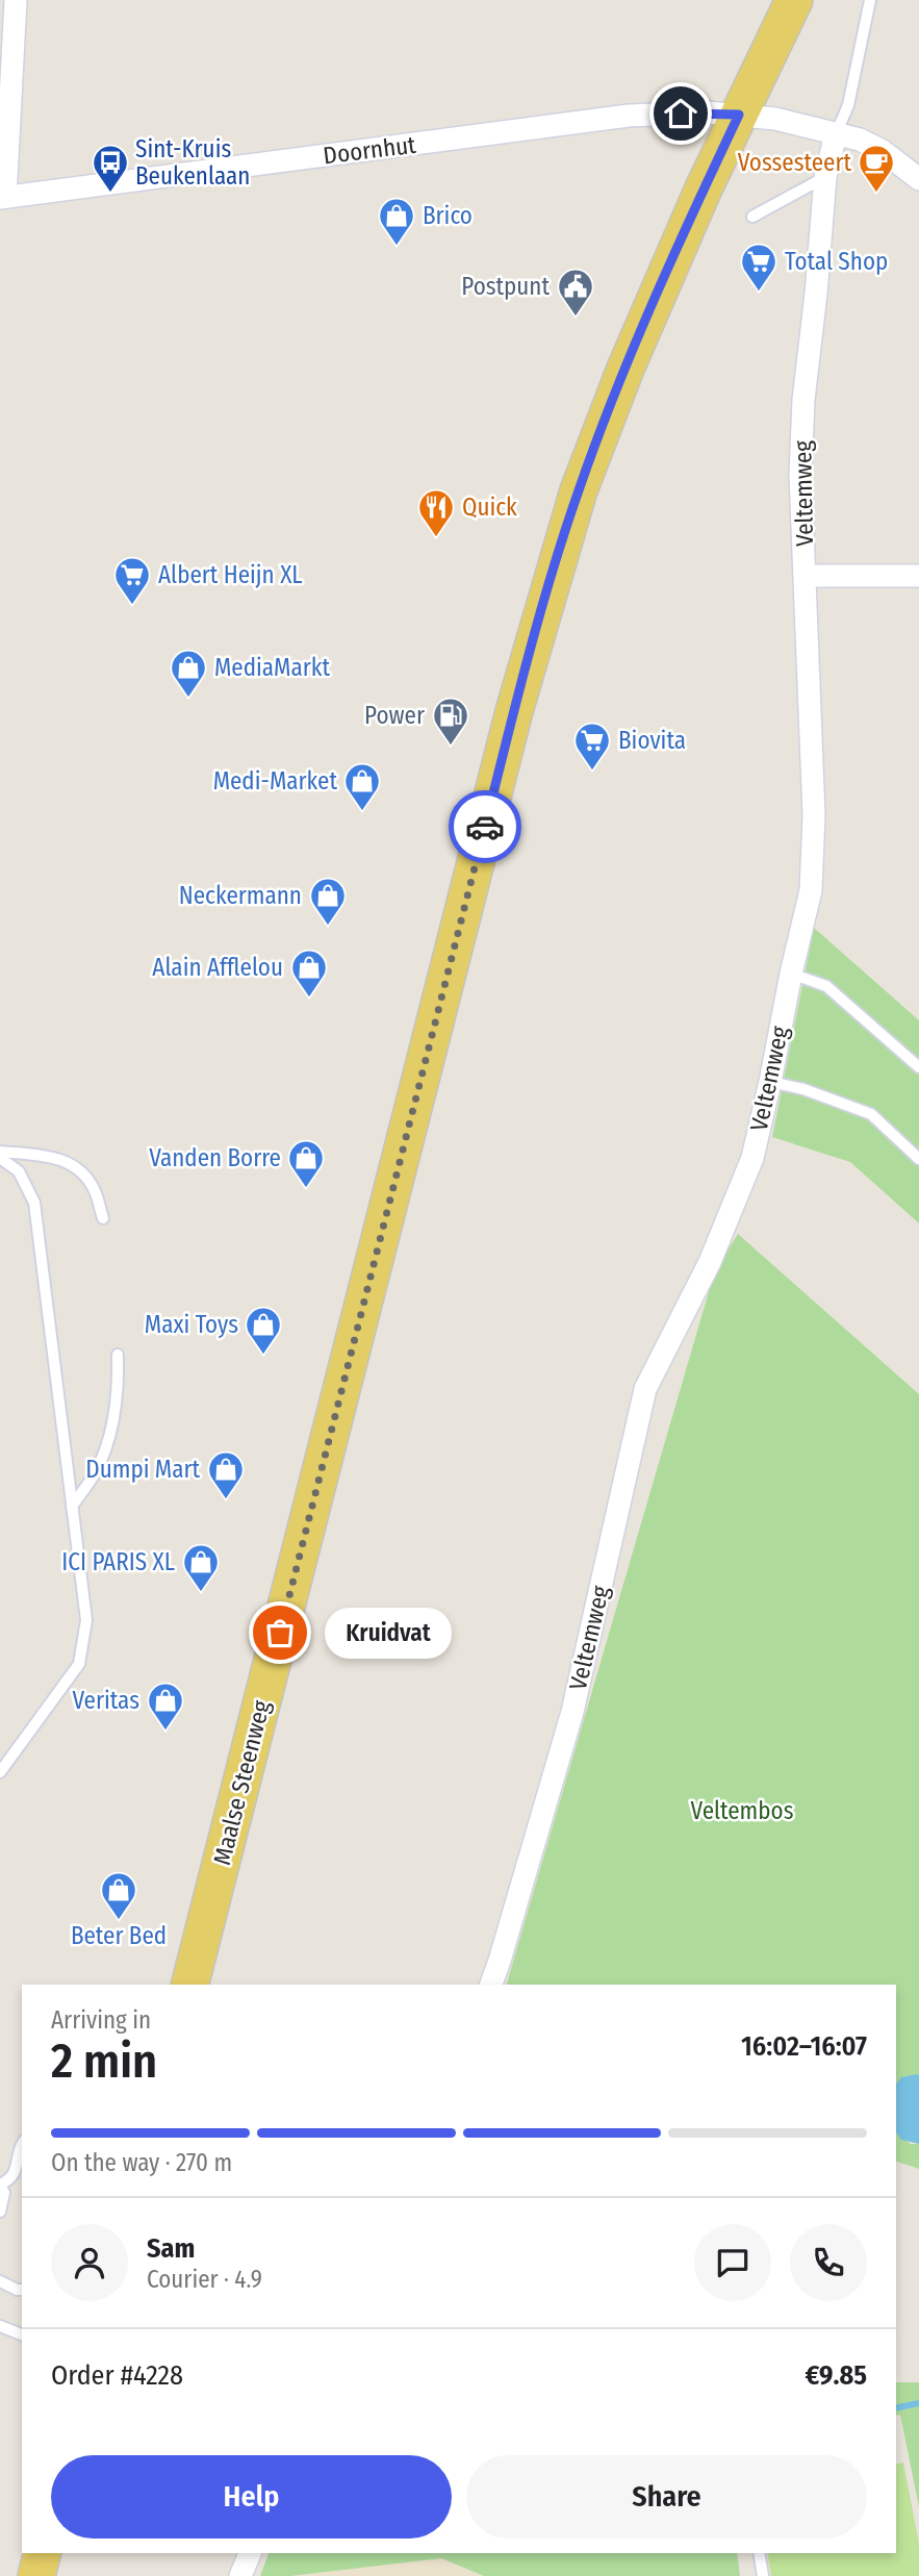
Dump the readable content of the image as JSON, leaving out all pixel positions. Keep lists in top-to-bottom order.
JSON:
{
  "streets": {
    "main road": ["Maalse Steenweg"],
    "street": ["Doornhut", "Veltemweg"]
  },
  "crossings": [
    ["Doornhut", "Veltemweg"],
    ["Doornhut", "Maalse Steenweg"]
  ],
  "parks": ["Veltembos"],
  "places": {
    "bus stop": ["Sint-Kruis Beukenlaan"],
    "cafe": ["Vossesteert"],
    "shop": [
      "Brico",
      "MediaMarkt",
      "Medi-Market",
      "Neckermann",
      "Alain Afflelou",
      "Vanden Borre",
      "Maxi Toys",
      "Dumpi Mart",
      "ICI PARIS XL",
      "Veritas",
      "Beter Bed"
    ],
    "supermarket": ["Total Shop", "Albert Heijn XL", "Biovita"],
    "public building": ["Postpunt"],
    "restaurant": ["Quick"],
    "fuel station": ["Power"],
    "other": ["Kruidvat"]
  },
  "page": {
    "bubble": "Kruidvat",
    "heading": ["2 min", "Arriving in", "16:02–16:07"],
    "panel": [
      "Sam",
      "Courier · 4.9",
      "Order #4228",
      "€9.85"
    ],
    "bar": "On the way · 270 m",
    "buttons": ["Help", "Share"]
  }
}
